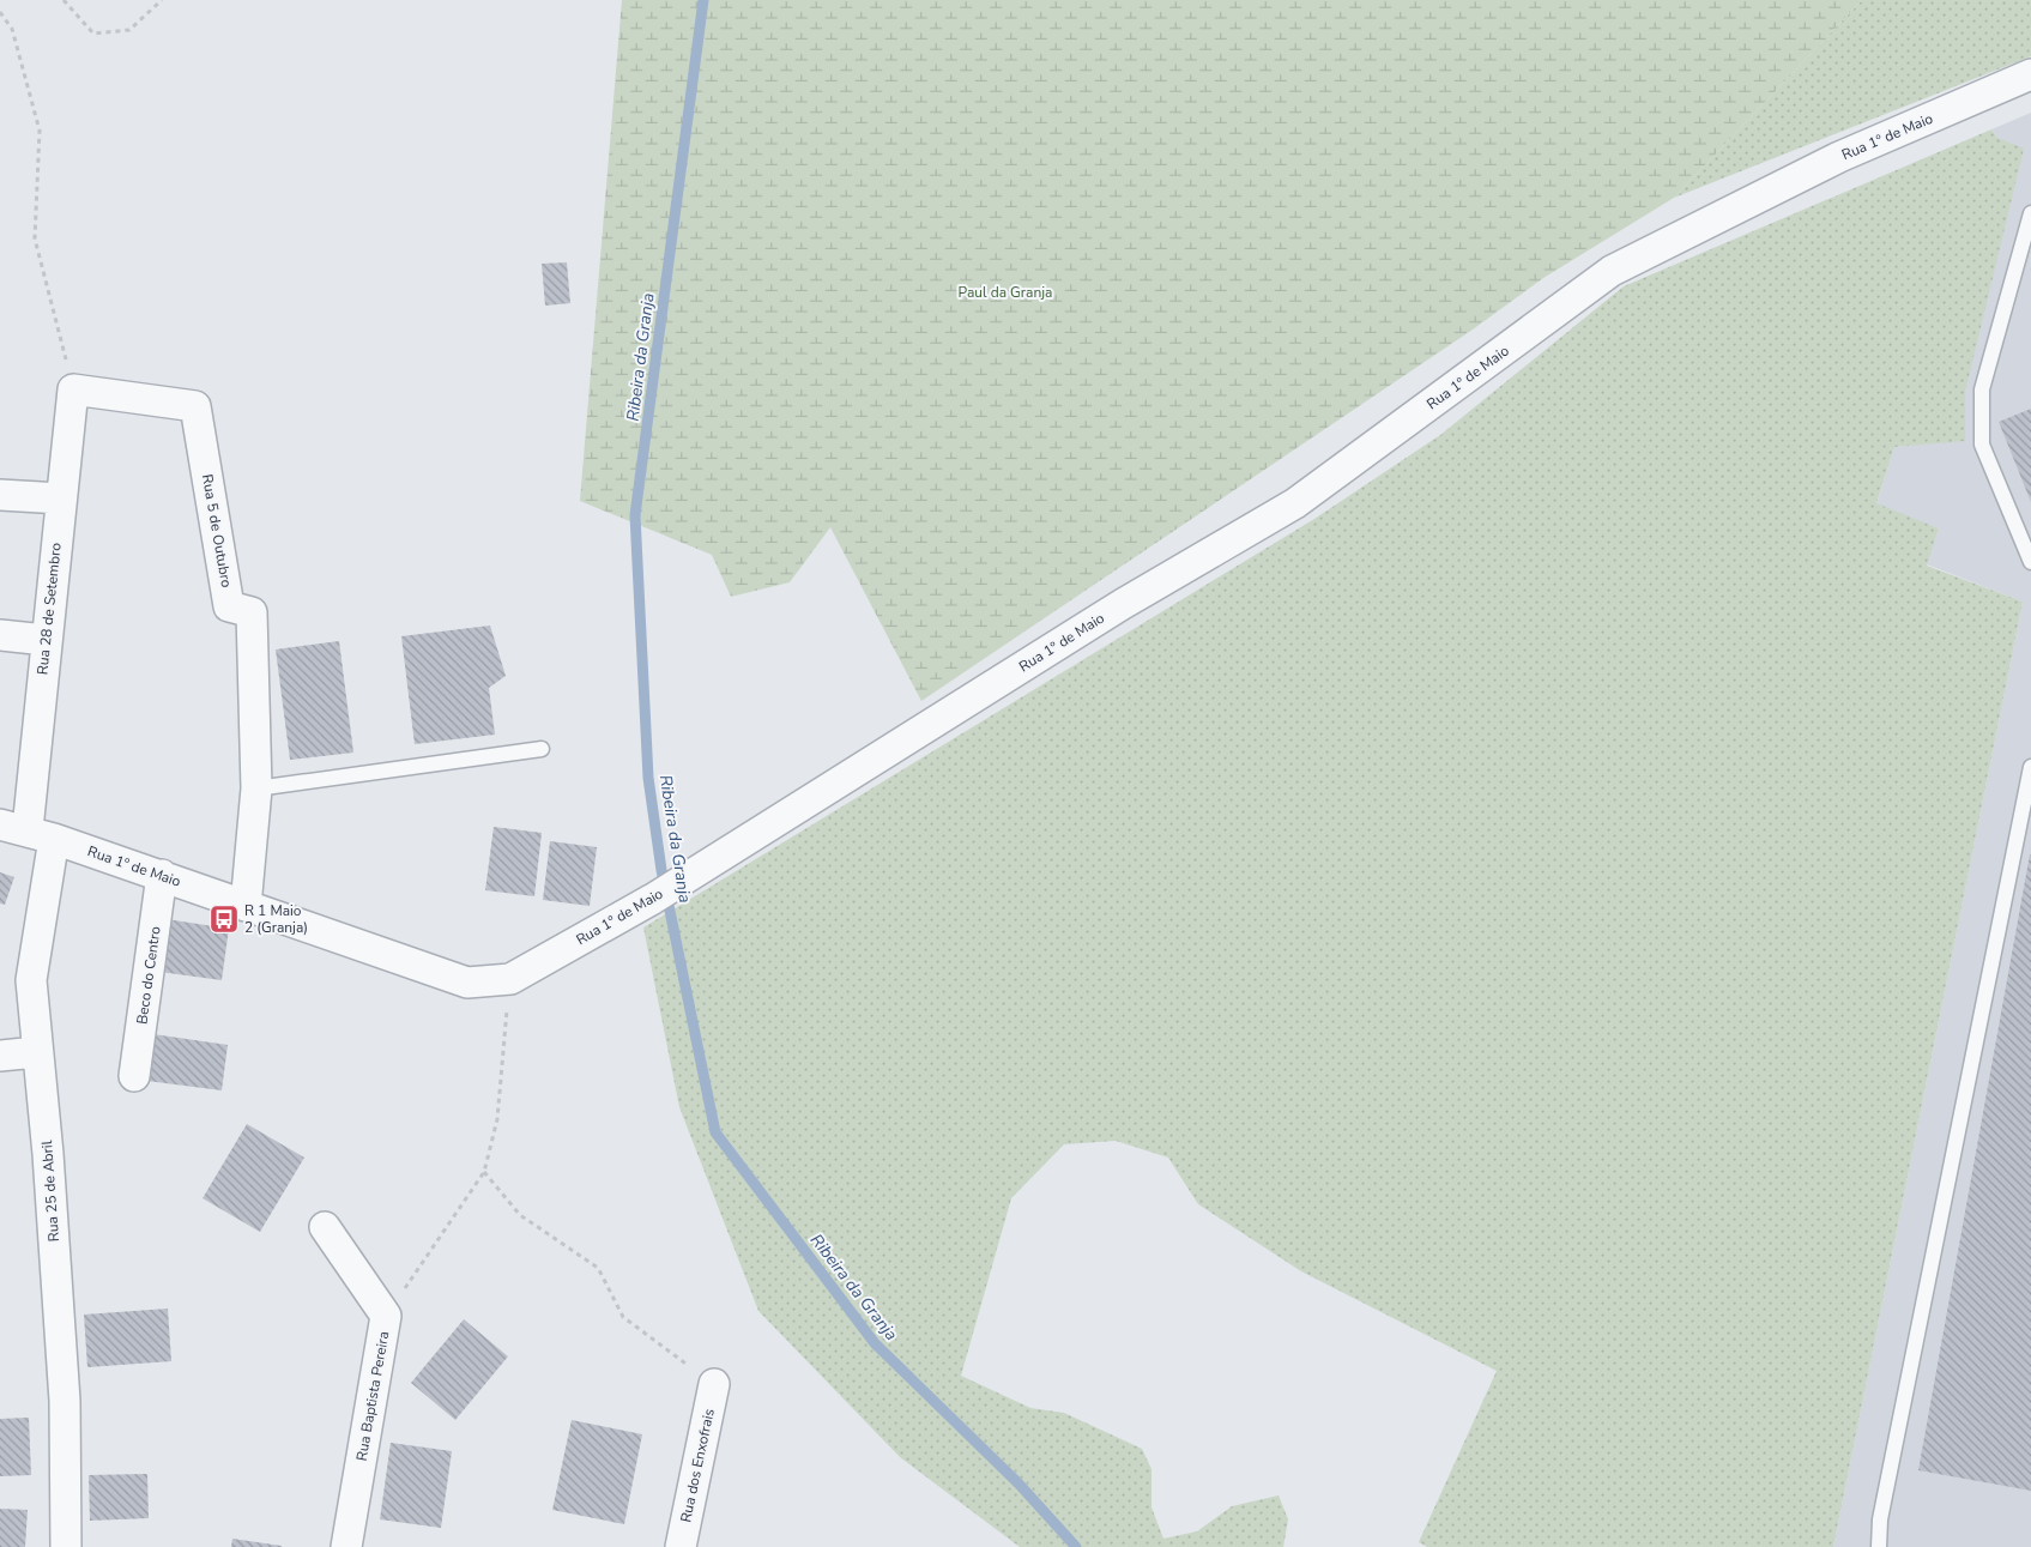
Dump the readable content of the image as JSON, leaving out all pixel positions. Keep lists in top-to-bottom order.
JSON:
{
  "streets": {
    "street": [
      "Rua 1º de Maio",
      "Rua 5 de Outubro",
      "Rua 28 de Setembro",
      "Beco do Centro",
      "Rua 25 de Abril",
      "Rua Baptista Pereira",
      "Rua dos Enxofrais"
    ]
  },
  "crossings": [
    ["Rua 1º de Maio", "Rua 5 de Outubro"],
    ["Rua 1º de Maio", "Rua 28 de Setembro"],
    ["Rua 1º de Maio", "Beco do Centro"],
    ["Rua 1º de Maio", "Rua 25 de Abril"],
    ["Rua 5 de Outubro", "Rua 28 de Setembro"],
    ["Rua 28 de Setembro", "Rua 25 de Abril"]
  ],
  "water": ["Ribeira da Granja"],
  "parks": ["Paul da Granja"],
  "places": {
    "bus stop": ["R 1 Maio 2 (Granja)"]
  }
}
